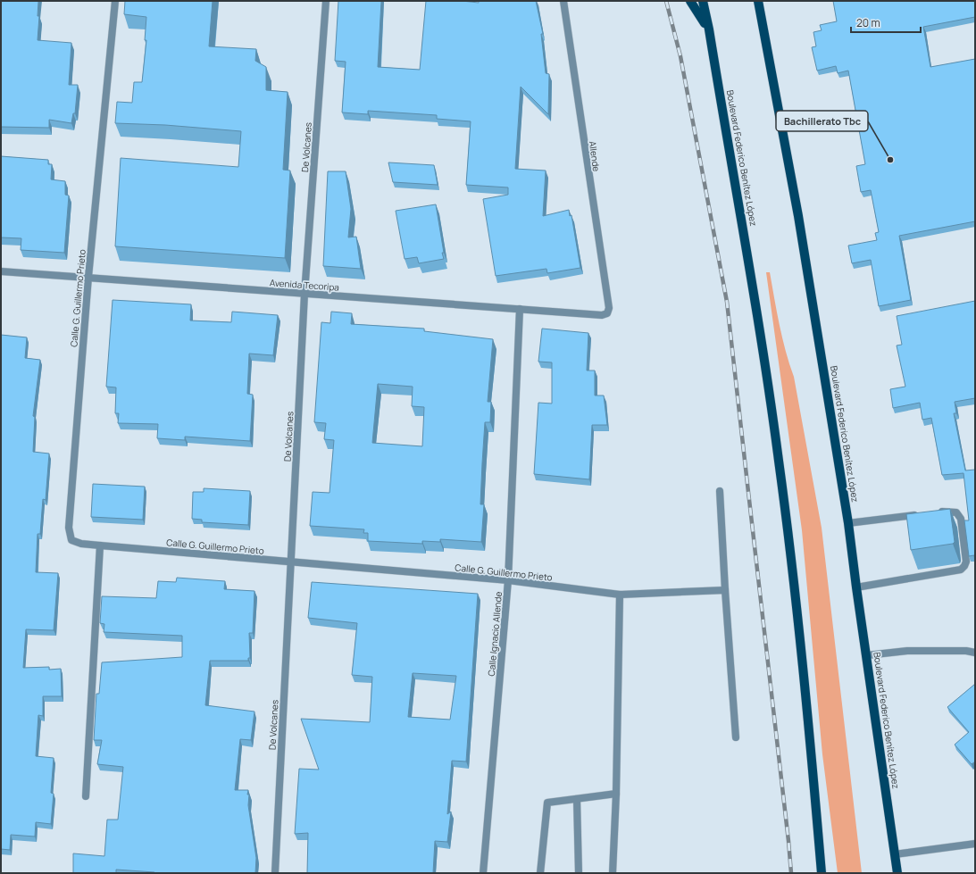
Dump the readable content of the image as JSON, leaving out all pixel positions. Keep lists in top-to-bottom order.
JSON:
{
  "streets": {
    "main road": ["Boulevard Federico Benítez López"],
    "street": [
      "De Volcanes",
      "Allende",
      "Avenida Tecoripa",
      "Calle G. Guillermo Prieto",
      "Calle Ignacio Allende"
    ]
  },
  "crossings": [
    ["De Volcanes", "Avenida Tecoripa"],
    ["De Volcanes", "Calle G. Guillermo Prieto"],
    ["Allende", "Avenida Tecoripa"],
    ["Avenida Tecoripa", "Calle G. Guillermo Prieto"],
    ["Avenida Tecoripa", "Calle Ignacio Allende"],
    ["Calle G. Guillermo Prieto", "Calle Ignacio Allende"]
  ],
  "places": ["Bachillerato Tbc"],
  "scale_bar": "20 m"
}
